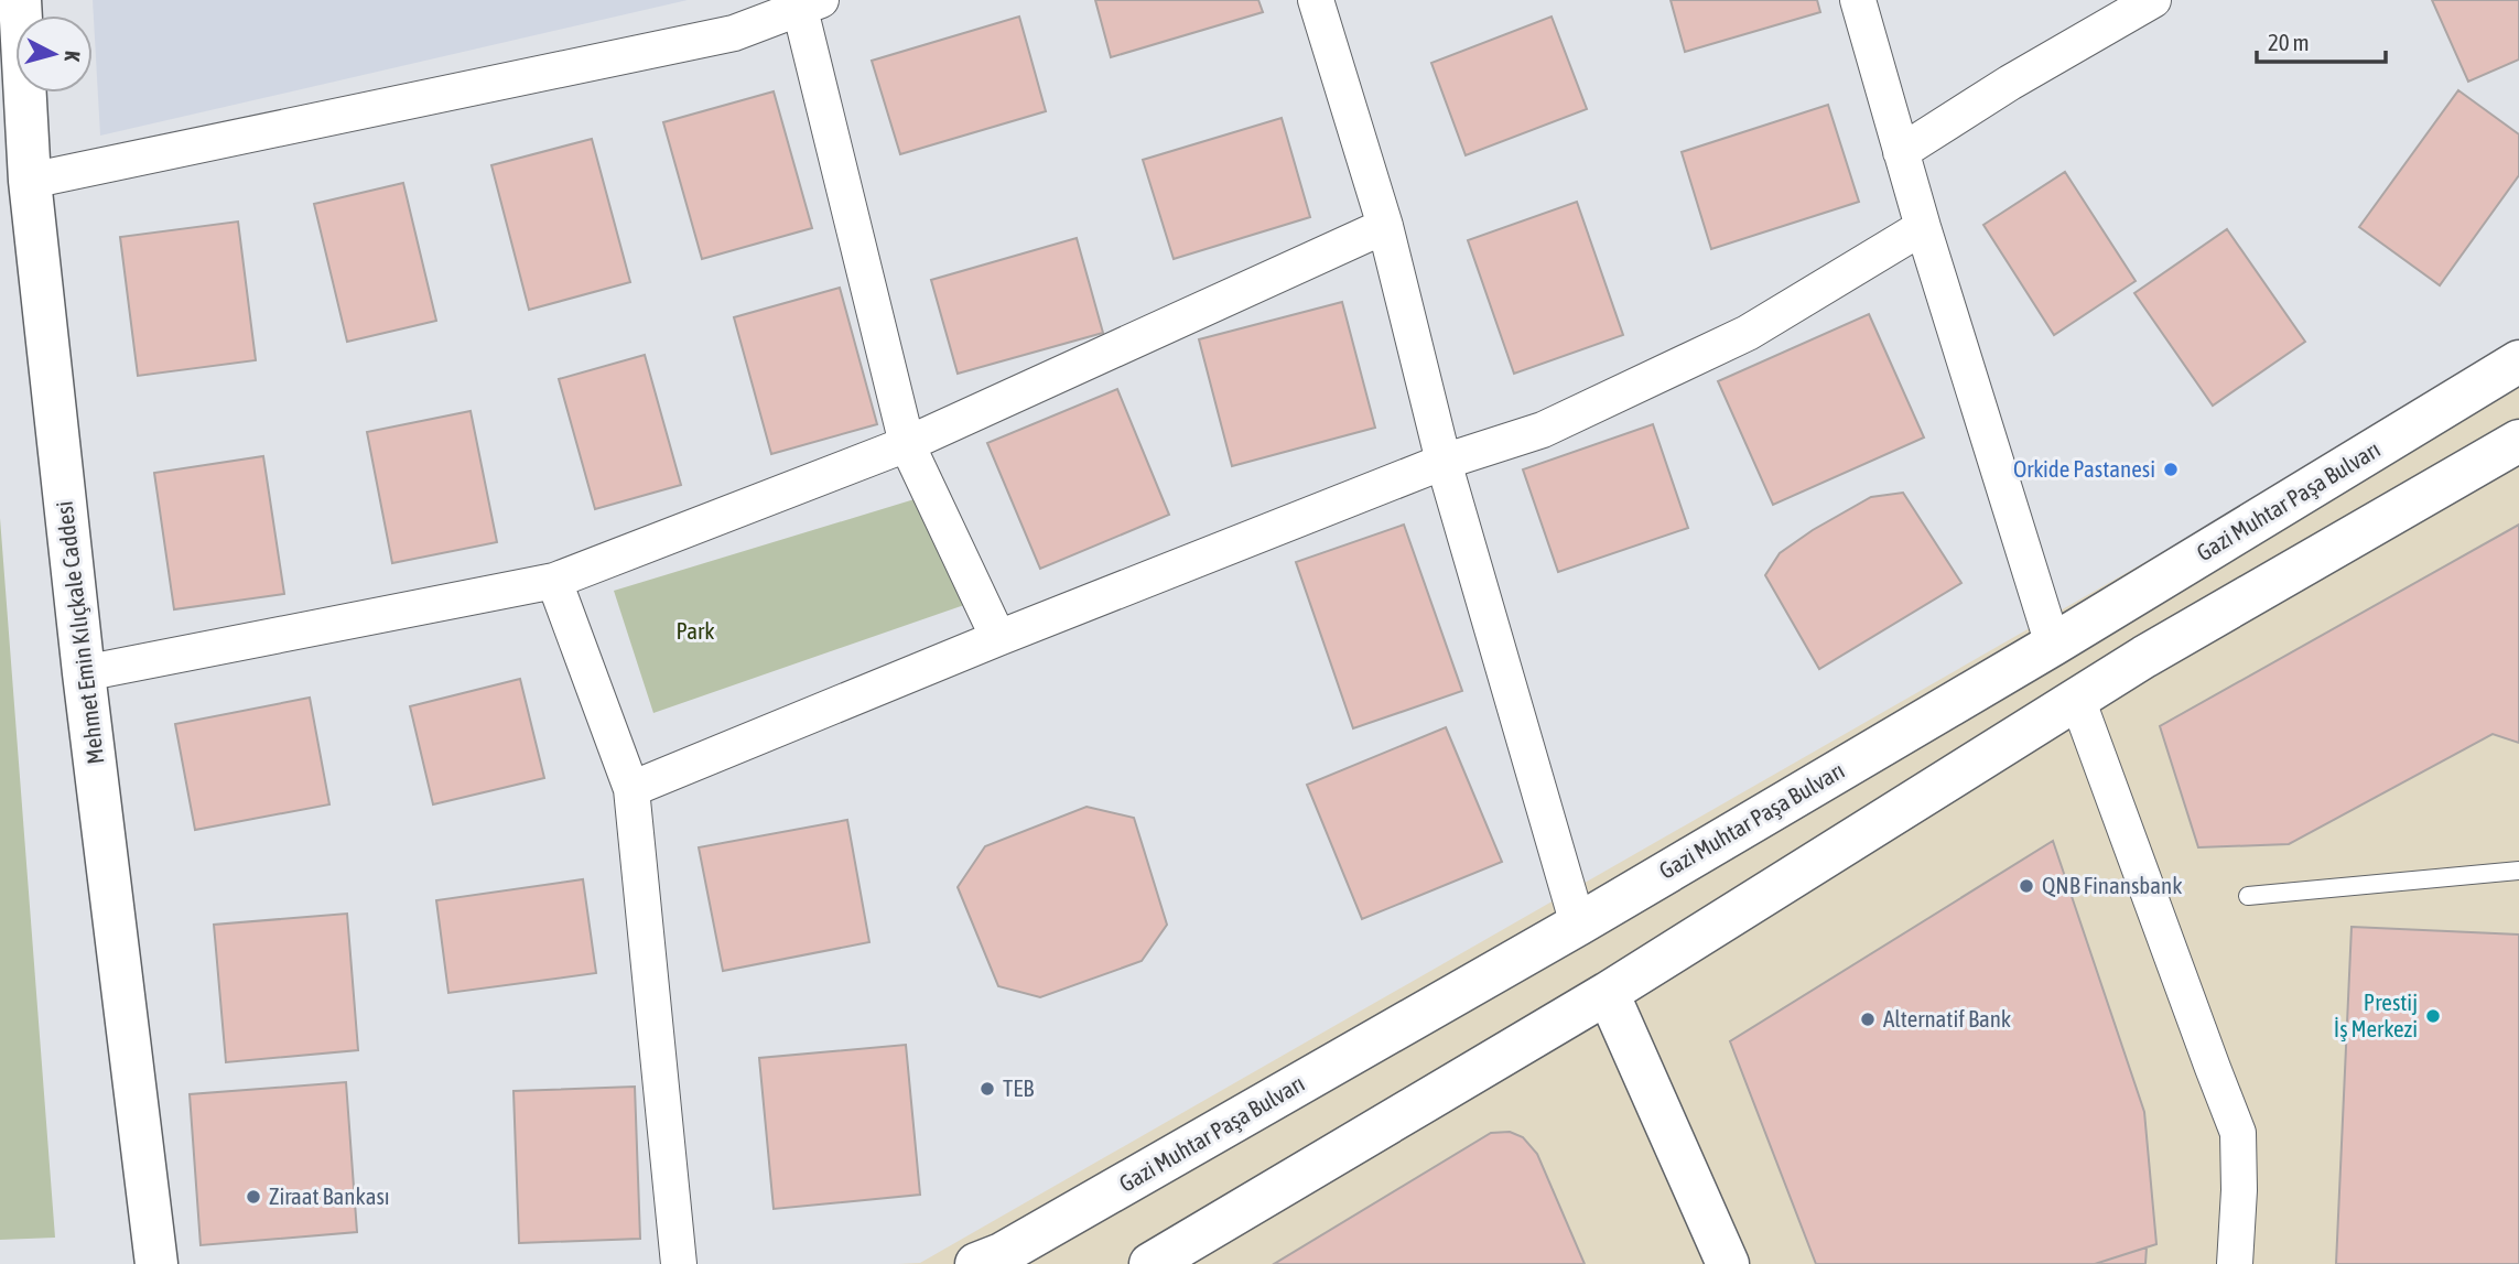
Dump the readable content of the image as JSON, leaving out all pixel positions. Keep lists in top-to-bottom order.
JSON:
{
  "streets": {
    "main road": ["Gazi Muhtar Paşa Bulvarı", "Mehmet Emin Kılıçkale Caddesi"]
  },
  "parks": ["Park"],
  "places": [
    "Orkide Pastanesi",
    "QNB Finansbank",
    "Prestij İş Merkezi",
    "Alternatif Bank",
    "TEB",
    "Ziraat Bankası"
  ],
  "scale_bar": "20 m",
  "north": "right"
}
